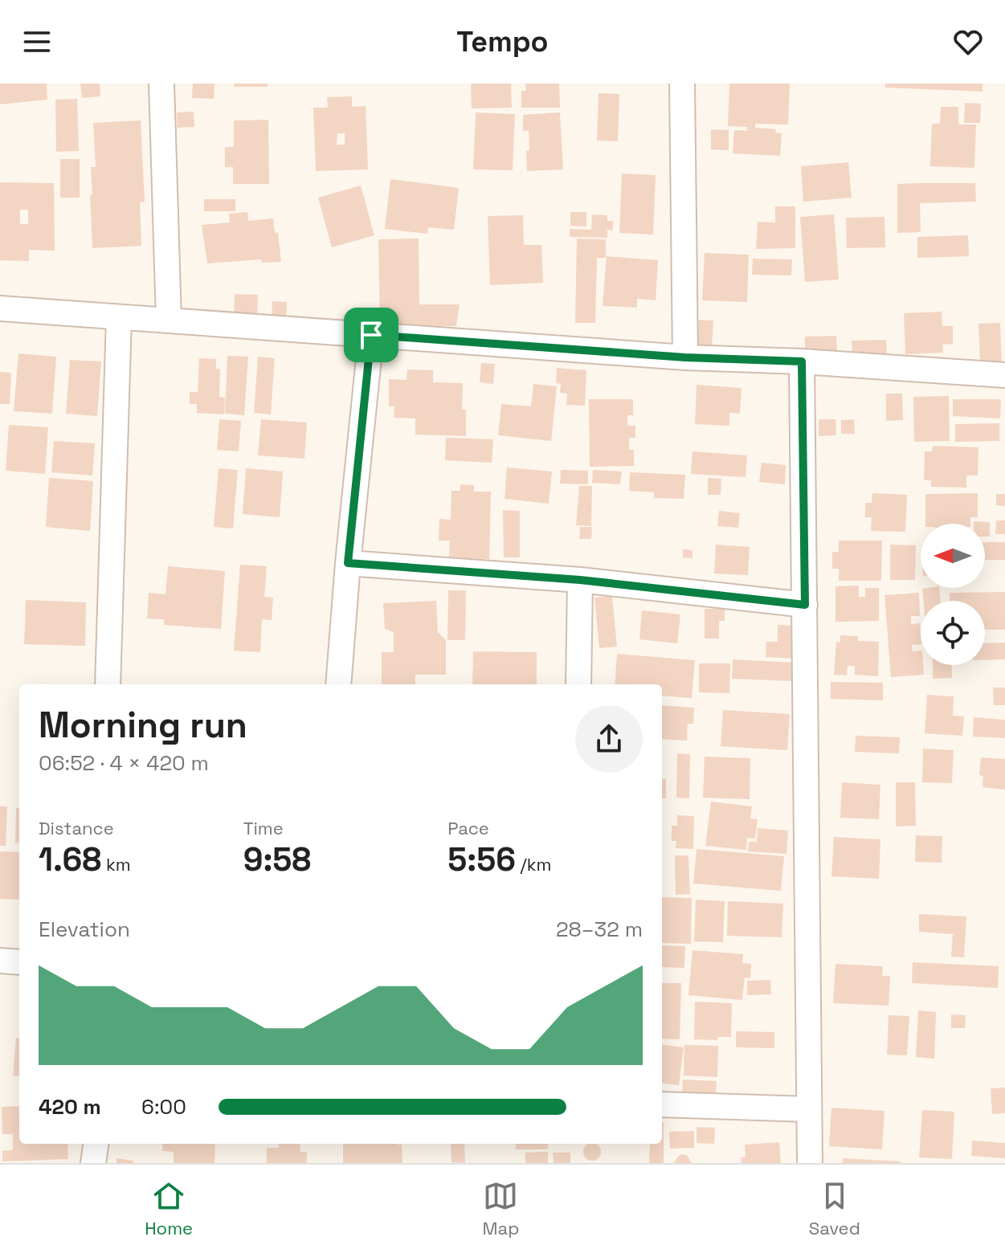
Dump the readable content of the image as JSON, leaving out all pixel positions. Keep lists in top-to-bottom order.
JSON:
{
  "north": "left",
  "page": {
    "header": "Tempo",
    "heading": ["Morning run", "06:52 · 4 × 420 m"],
    "stats": [
      ["Distance", "1.68 km"],
      ["Time", "9:58"],
      ["Pace", "5:56 /km"]
    ],
    "chart": ["Elevation", "28–32 m"],
    "list": [
      {
        "name": "420 m",
        "note": "6:00"
      }
    ],
    "tabs": ["Home", "Map", "Saved"]
  }
}
